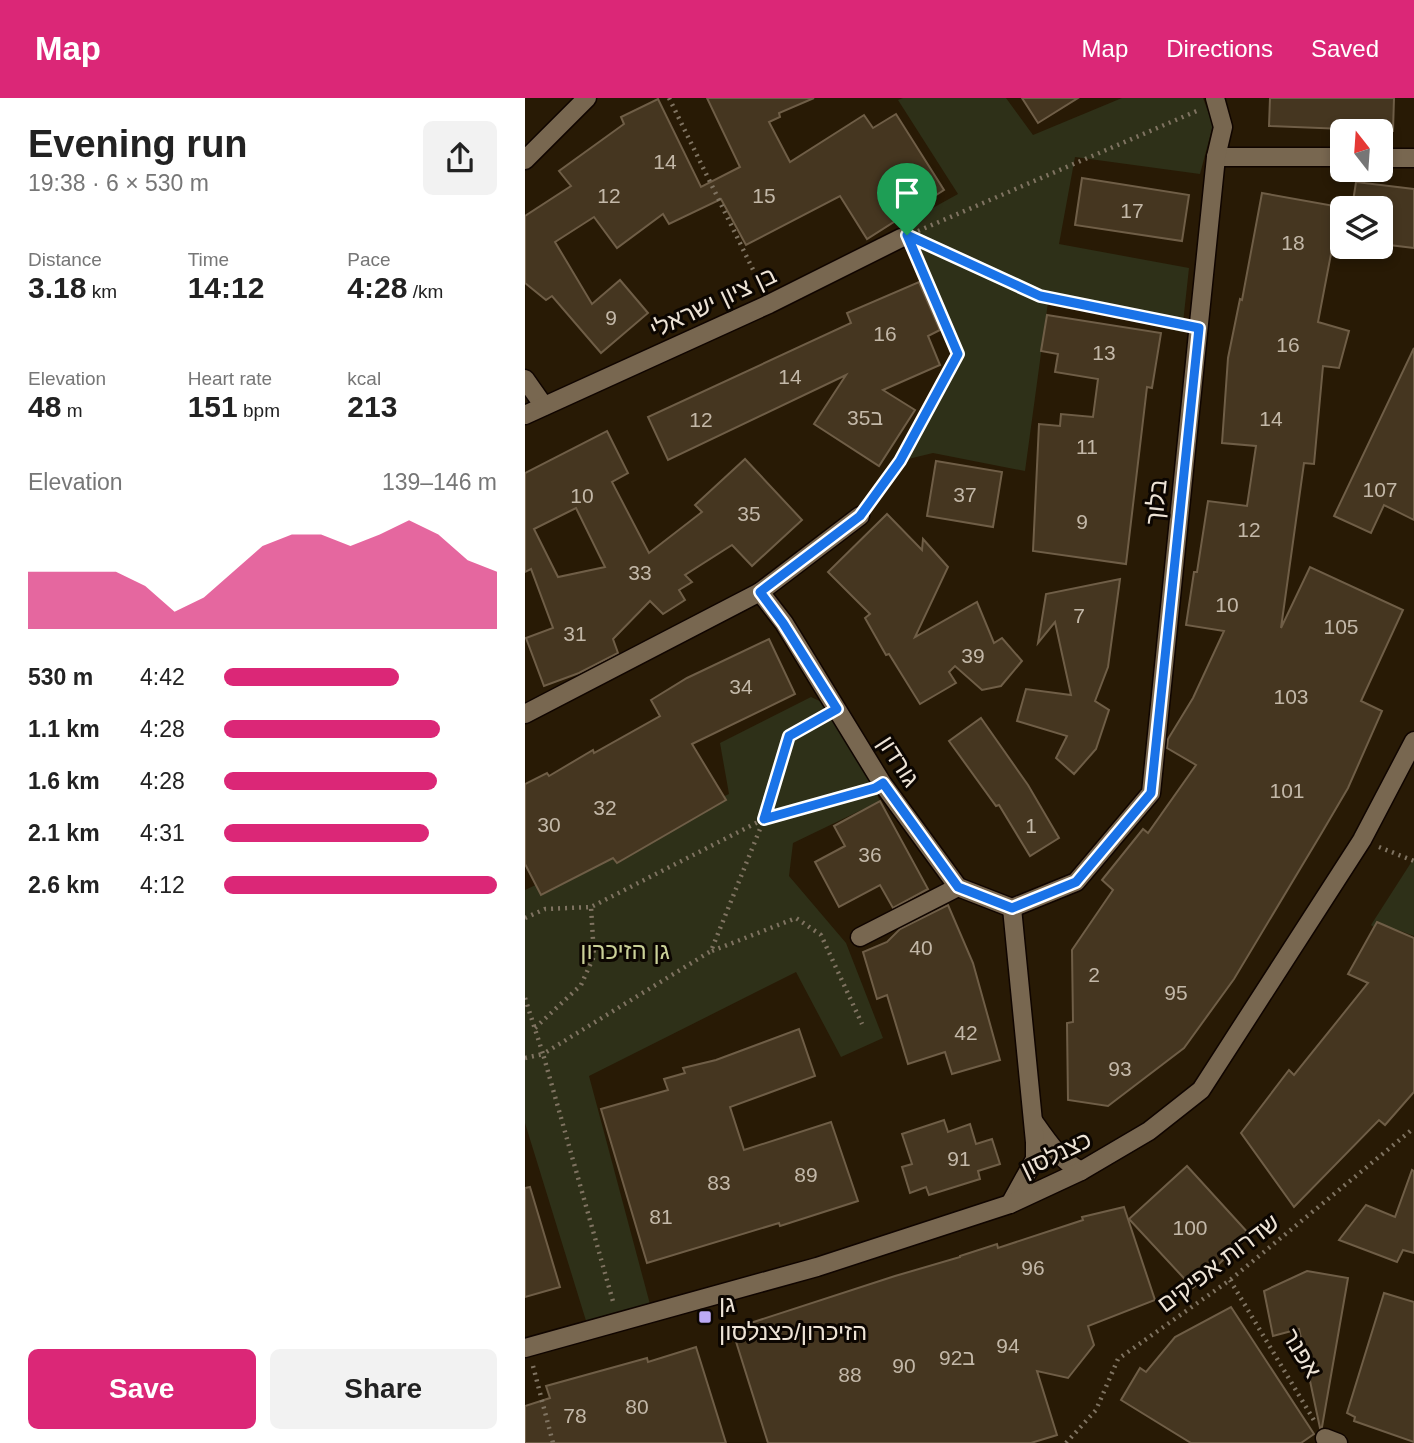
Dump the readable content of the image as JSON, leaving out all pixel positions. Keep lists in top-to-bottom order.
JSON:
{
  "streets": {
    "street": [
      "בן ציון ישראלי",
      "בלוך",
      "גורדון",
      "כצנלסון"
    ],
    "path": ["שדרות אפיקים", "אפנר"]
  },
  "crossings": [
    ["שדרות אפיקים", "אפנר"]
  ],
  "parks": ["גן הזיכרון"],
  "places": {
    "transit": ["גן הזיכרון/כצנלסון"]
  },
  "house_numbers": [
    "14",
    "12",
    "15",
    "17",
    "18",
    "9",
    "16",
    "16",
    "13",
    "14",
    "35ב",
    "14",
    "12",
    "11",
    "107",
    "37",
    "10",
    "35",
    "9",
    "12",
    "33",
    "10",
    "7",
    "105",
    "31",
    "39",
    "34",
    "103",
    "101",
    "32",
    "30",
    "1",
    "36",
    "40",
    "2",
    "95",
    "42",
    "93",
    "91",
    "89",
    "83",
    "81",
    "100",
    "96",
    "94",
    "92ב",
    "90",
    "88",
    "80",
    "78"
  ],
  "north": "top",
  "page": {
    "header": "Map",
    "nav": ["Map", "Directions", "Saved"],
    "heading": ["Evening run", "19:38 · 6 × 530 m"],
    "stats": [
      ["Distance", "3.18 km"],
      ["Time", "14:12"],
      ["Pace", "4:28 /km"],
      ["Elevation", "48 m"],
      ["Heart rate", "151 bpm"],
      ["kcal", "213"]
    ],
    "chart": ["Elevation", "139–146 m"],
    "list": [
      {
        "name": "530 m",
        "note": "4:42"
      },
      {
        "name": "1.1 km",
        "note": "4:28"
      },
      {
        "name": "1.6 km",
        "note": "4:28"
      },
      {
        "name": "2.1 km",
        "note": "4:31"
      },
      {
        "name": "2.6 km",
        "note": "4:12"
      }
    ],
    "buttons": ["Save", "Share"]
  }
}
